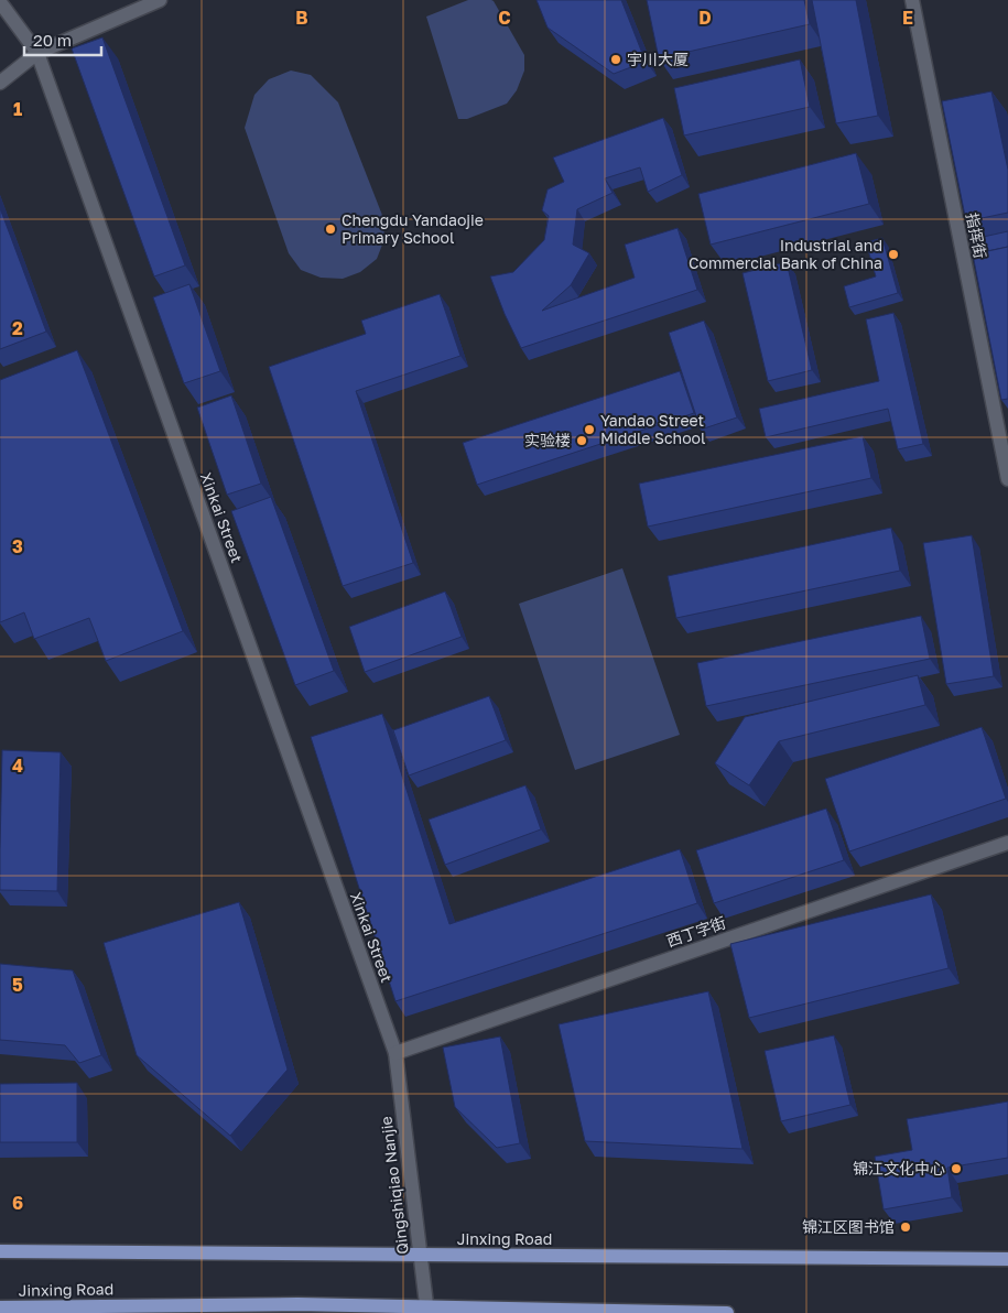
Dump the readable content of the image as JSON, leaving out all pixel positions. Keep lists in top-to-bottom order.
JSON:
{
  "streets": {
    "main road": ["Jinxing Road"],
    "street": [
      "指挥街",
      "Xinkai Street",
      "西丁字街",
      "Qingshiqiao Nanjie"
    ]
  },
  "crossings": [
    ["Xinkai Street", "西丁字街"],
    ["Xinkai Street", "Qingshiqiao Nanjie"],
    ["西丁字街", "Qingshiqiao Nanjie"],
    ["Qingshiqiao Nanjie", "Jinxing Road"]
  ],
  "places": [
    "宇川大厦",
    "Chengdu Yandaojie Primary School",
    "Industrial and Commercial Bank of China",
    "Yandao Street Middle School",
    "实验楼",
    "锦江文化中心",
    "锦江区图书馆"
  ],
  "scale_bar": "20 m",
  "grid": {
    "columns": [
      "B",
      "C",
      "D",
      "E"
    ],
    "rows": [
      "1",
      "2",
      "3",
      "4",
      "5",
      "6"
    ]
  }
}
